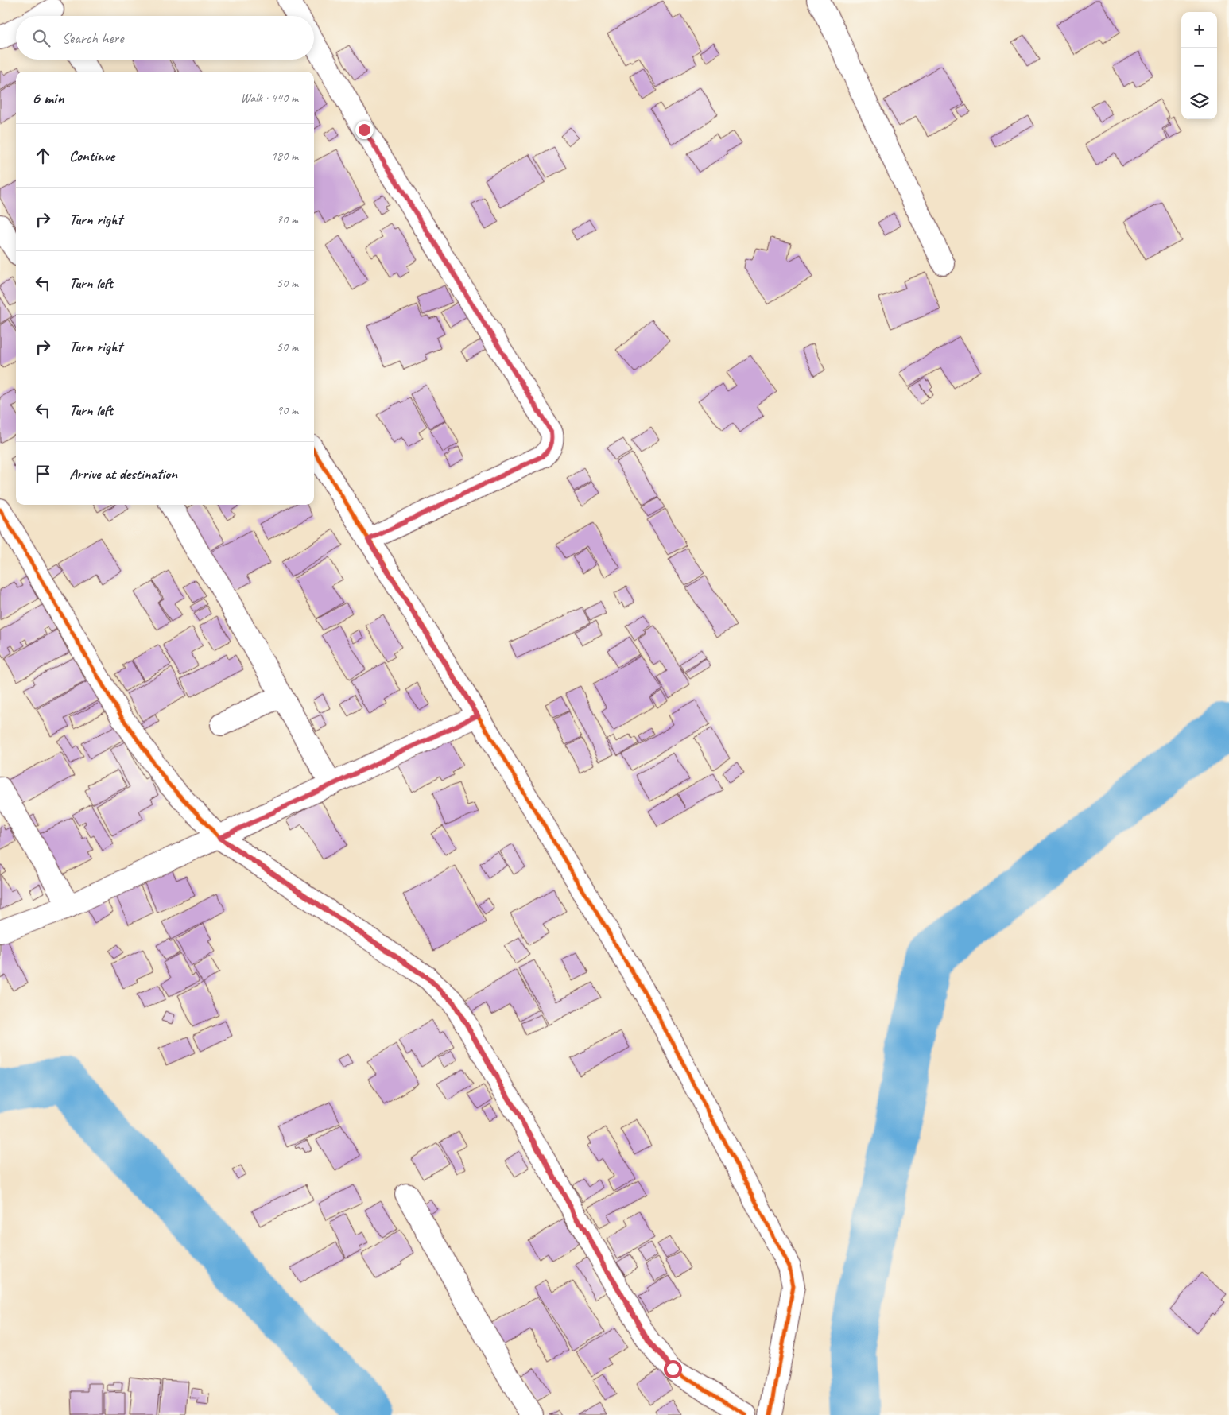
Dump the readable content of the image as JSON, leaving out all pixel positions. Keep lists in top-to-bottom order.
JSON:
{
  "page": {
    "map_buttons": ["+", "−"],
    "search": "Search here",
    "heading": ["6 min", "Walk · 440 m"],
    "list": [
      ["Continue", "180 m"],
      ["Turn right", "70 m"],
      ["Turn left", "50 m"],
      ["Turn right", "50 m"],
      ["Turn left", "90 m"],
      "Arrive at destination"
    ]
  }
}
